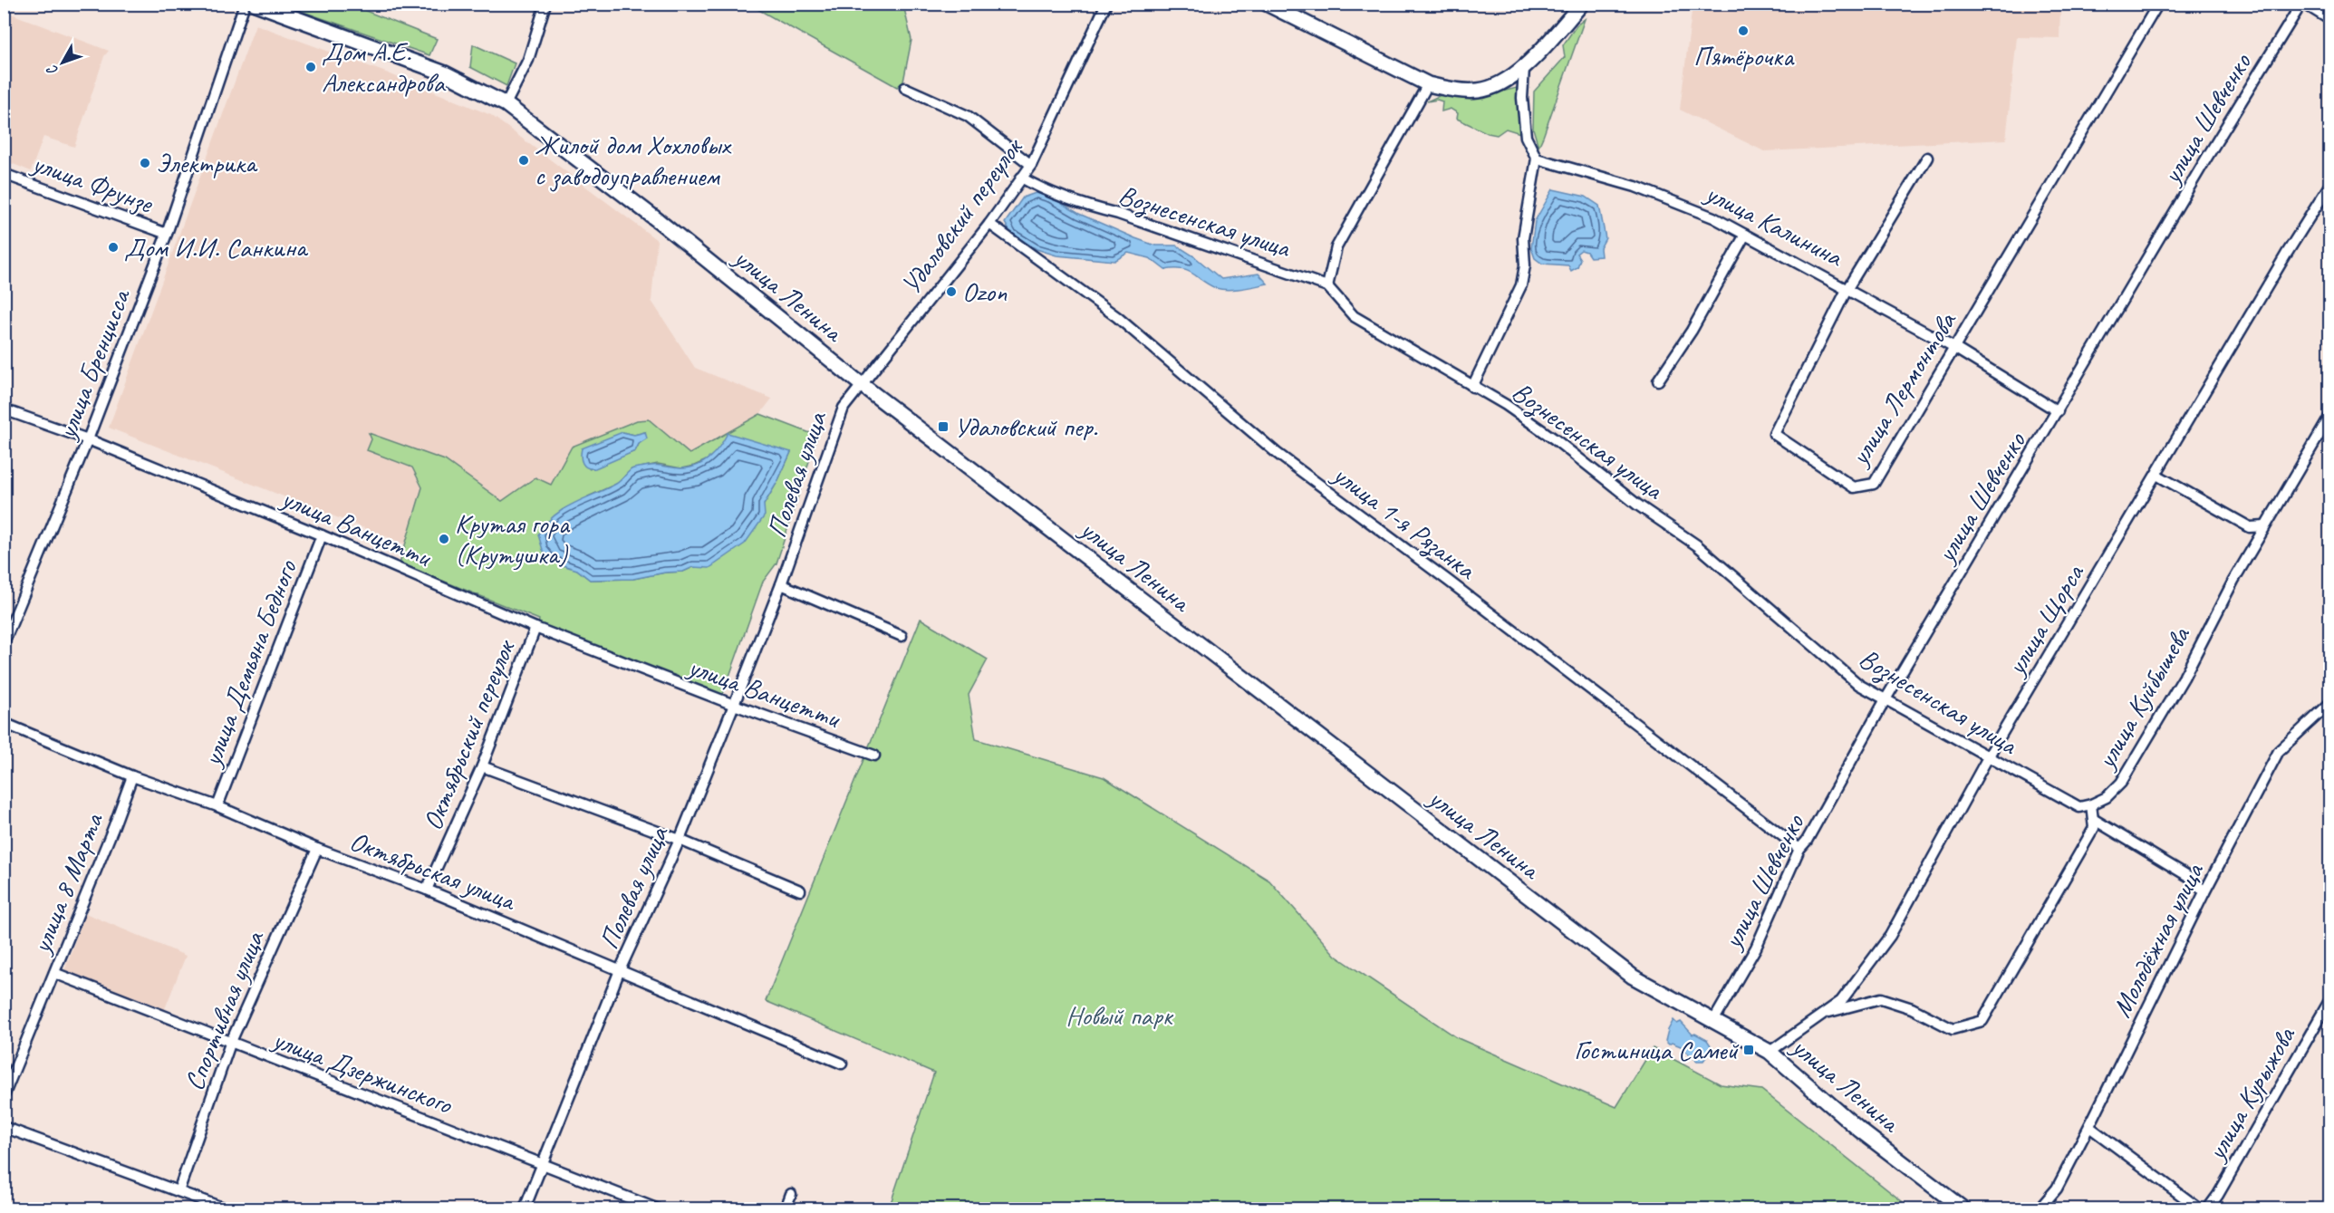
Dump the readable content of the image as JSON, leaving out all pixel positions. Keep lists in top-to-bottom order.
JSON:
{
  "streets": {
    "street": [
      "улица Шевченко",
      "улица Фрунзе",
      "Удаловский переулок",
      "Вознесенская улица",
      "улица Калинина",
      "улица Ленина",
      "улица Бренцисса",
      "улица Лермонтова",
      "Полевая улица",
      "улица 1-я Рязанка",
      "улица Ванцетти",
      "улица Щорса",
      "улица Демьяна Бедного",
      "улица Куйбышева",
      "Октябрьский переулок",
      "Октябрьская улица",
      "улица 8 Марта",
      "Молодёжная улица",
      "Спортивная улица",
      "улица Дзержинского",
      "улица Курыжова"
    ]
  },
  "crossings": [
    ["улица Шевченко", "Вознесенская улица"],
    ["улица Шевченко", "улица Калинина"],
    ["улица Шевченко", "улица Ленина"],
    ["улица Шевченко", "улица 1-я Рязанка"],
    ["улица Фрунзе", "улица Бренцисса"],
    ["Удаловский переулок", "Вознесенская улица"],
    ["Удаловский переулок", "улица Ленина"],
    ["Удаловский переулок", "Полевая улица"],
    ["Удаловский переулок", "улица 1-я Рязанка"],
    ["Вознесенская улица", "улица Щорса"],
    ["Вознесенская улица", "улица Куйбышева"],
    ["улица Калинина", "улица Лермонтова"],
    ["улица Ленина", "Полевая улица"],
    ["улица Ленина", "улица Щорса"],
    ["улица Бренцисса", "улица Ванцетти"],
    ["Полевая улица", "улица Ванцетти"],
    ["Полевая улица", "Октябрьская улица"],
    ["Полевая улица", "улица Дзержинского"],
    ["улица Ванцетти", "улица Демьяна Бедного"],
    ["улица Ванцетти", "Октябрьский переулок"],
    ["улица Щорса", "улица Куйбышева"],
    ["улица Демьяна Бедного", "Октябрьская улица"],
    ["Октябрьский переулок", "Октябрьская улица"],
    ["Октябрьская улица", "улица 8 Марта"],
    ["Октябрьская улица", "Спортивная улица"],
    ["улица 8 Марта", "улица Дзержинского"],
    ["Спортивная улица", "улица Дзержинского"]
  ],
  "parks": ["Новый парк"],
  "places": {
    "other": [
      "Пятёрочка",
      "Дом А.Е. Александрова",
      "Жилой дом Хохловых с заводоуправлением",
      "Электрика",
      "Дом И.И. Санкина",
      "Ozon",
      "Крутая гора (Крутушка)"
    ],
    "transit": ["Удаловский пер.", "Гостиница Самей"]
  },
  "north": "bottom left"
}
